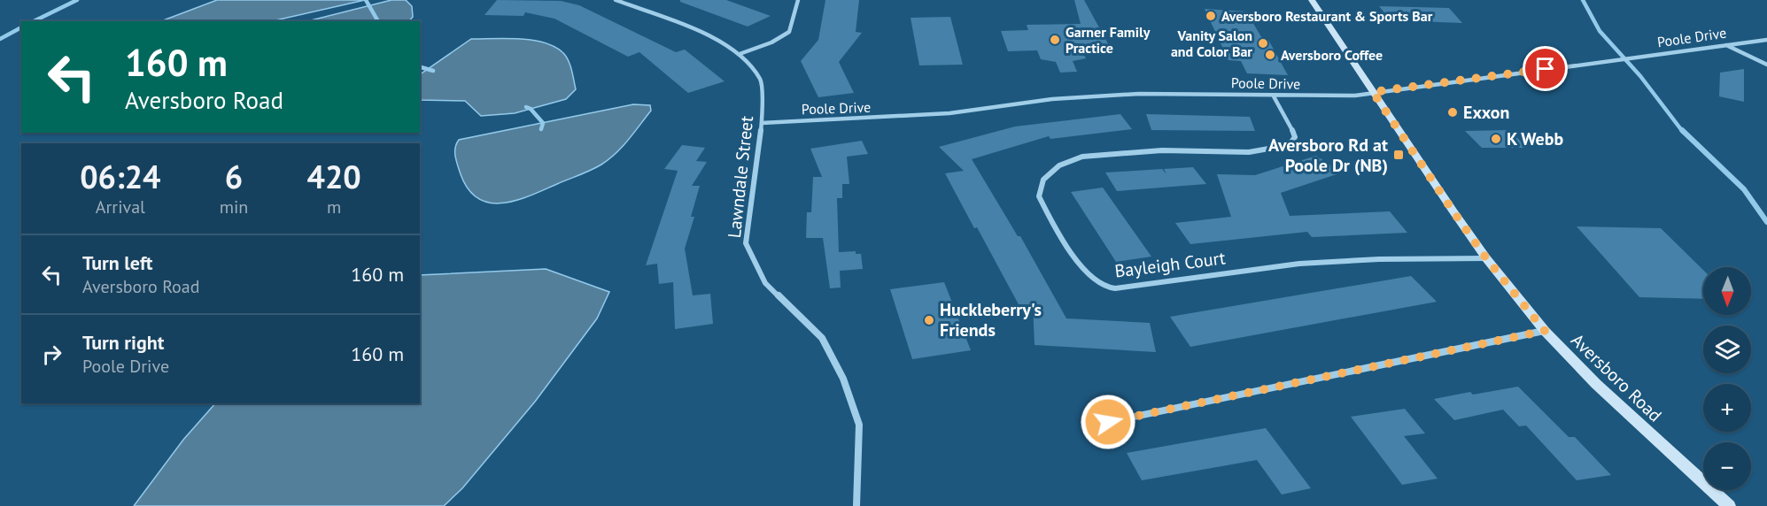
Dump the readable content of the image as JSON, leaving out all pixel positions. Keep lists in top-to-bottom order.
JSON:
{
  "streets": {
    "street": [
      "Poole Drive",
      "Lawndale Street",
      "Bayleigh Court",
      "Aversboro Road"
    ]
  },
  "crossings": [
    ["Poole Drive", "Lawndale Street"],
    ["Poole Drive", "Bayleigh Court"],
    ["Poole Drive", "Aversboro Road"],
    ["Bayleigh Court", "Aversboro Road"]
  ],
  "places": {
    "other": [
      "Aversboro Restaurant & Sports Bar",
      "Garner Family Practice",
      "Vanity Salon and Color Bar",
      "Aversboro Coffee",
      "Exxon",
      "K Webb",
      "Huckleberry's Friends"
    ],
    "transit": ["Aversboro Rd at Poole Dr (NB)"]
  },
  "north": "bottom",
  "page": {
    "turn": ["160 m", "Aversboro Road"],
    "eta": [
      "06:24",
      "Arrival",
      "6",
      "min",
      "420",
      "m"
    ],
    "list": [
      {
        "name": "Turn left",
        "note": "Aversboro Road",
        "value": "160 m"
      },
      {
        "name": "Turn right",
        "note": "Poole Drive",
        "value": "160 m"
      }
    ],
    "map_buttons": ["+", "−"]
  }
}
